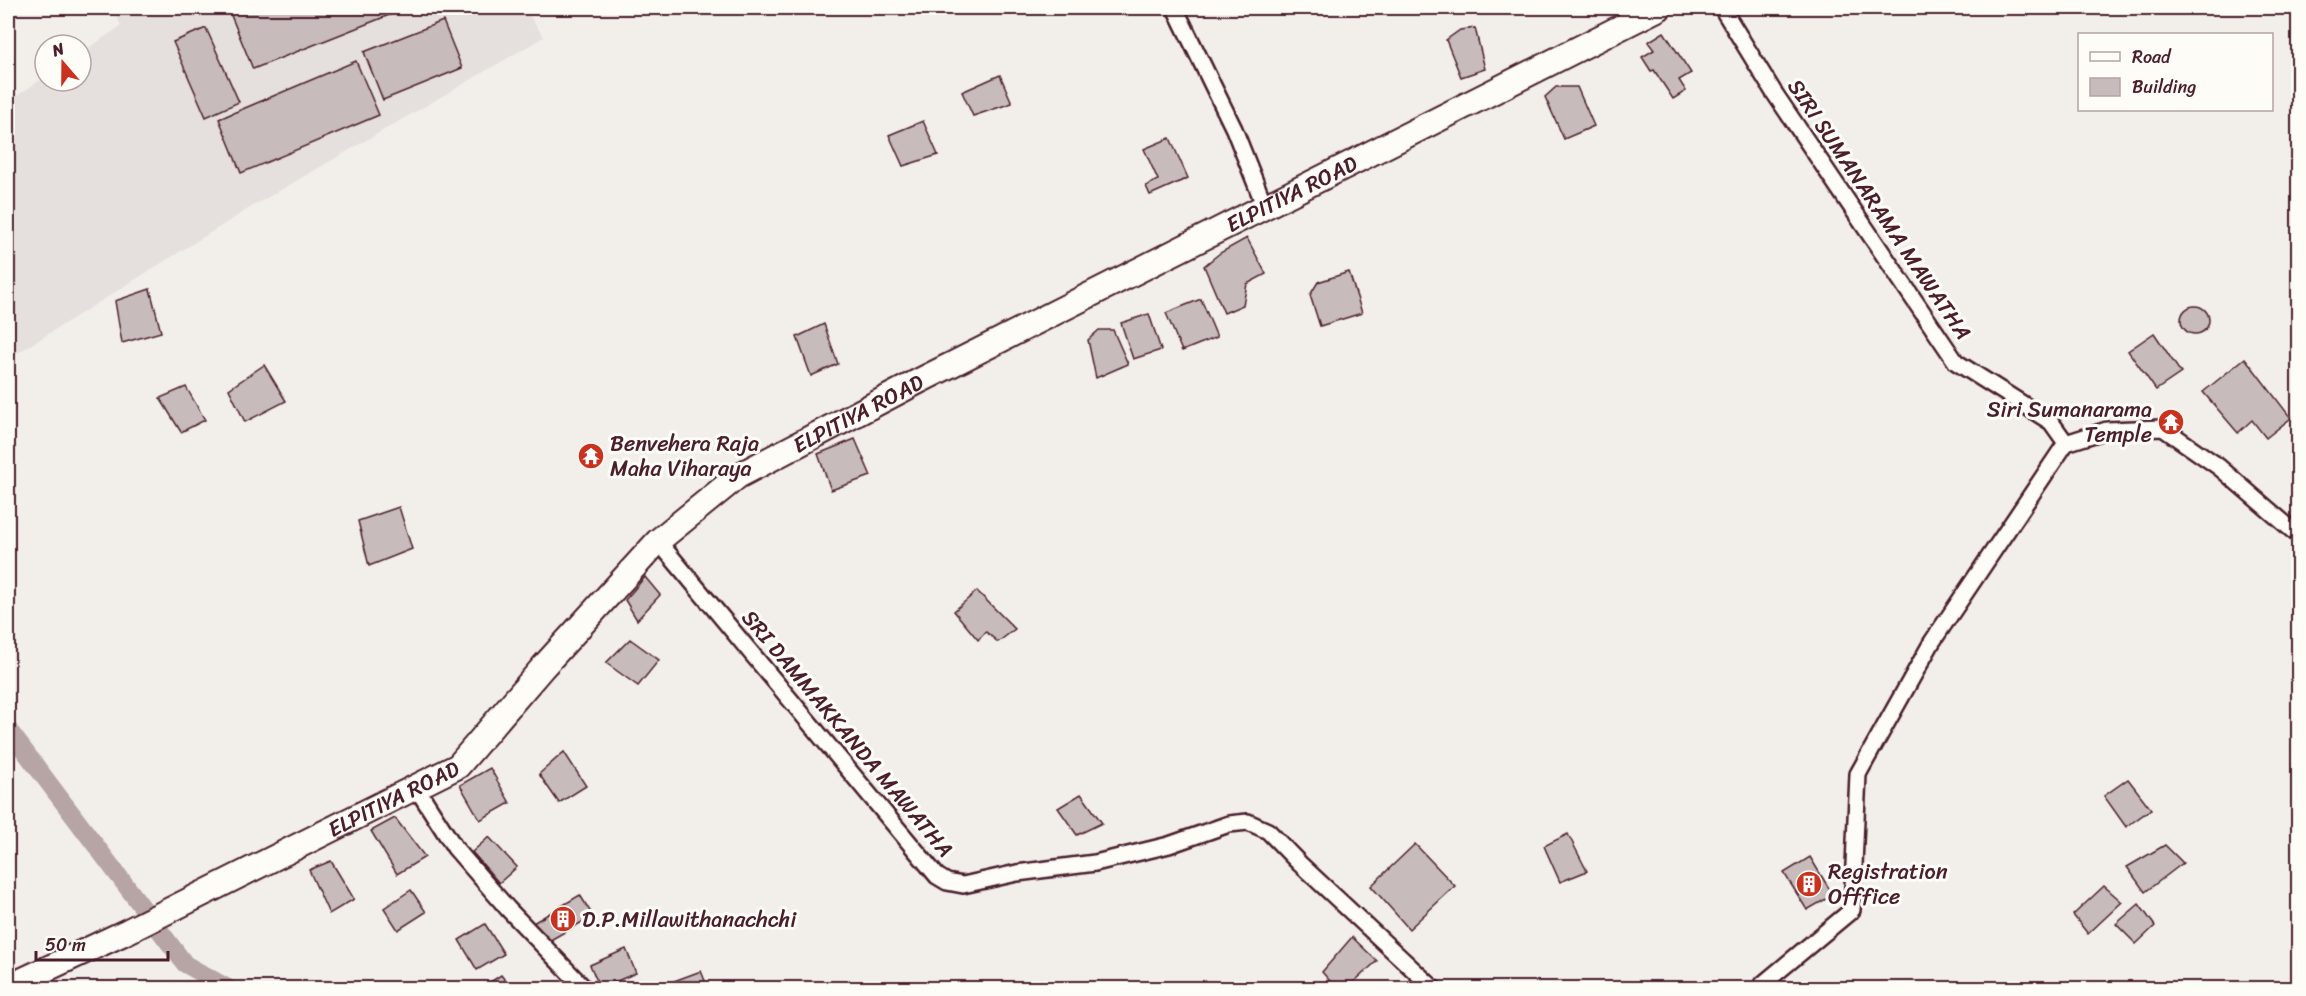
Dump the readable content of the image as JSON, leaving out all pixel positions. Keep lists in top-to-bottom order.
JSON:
{
  "streets": {
    "main road": ["ELPITIYA ROAD"],
    "street": ["SIRI SUMANARAMA MAWATHA", "SRI DAMMAKKANDA MAWATHA"]
  },
  "crossings": [
    ["ELPITIYA ROAD", "SRI DAMMAKKANDA MAWATHA"]
  ],
  "places": {
    "temple": ["Siri Sumanarama Temple", "Benvehera Raja Maha Viharaya"],
    "building": ["Registration Offfice", "D.P.Millawithanachchi"]
  },
  "legend": ["Road", "Building"],
  "scale_bar": "50 m",
  "north": "top"
}
